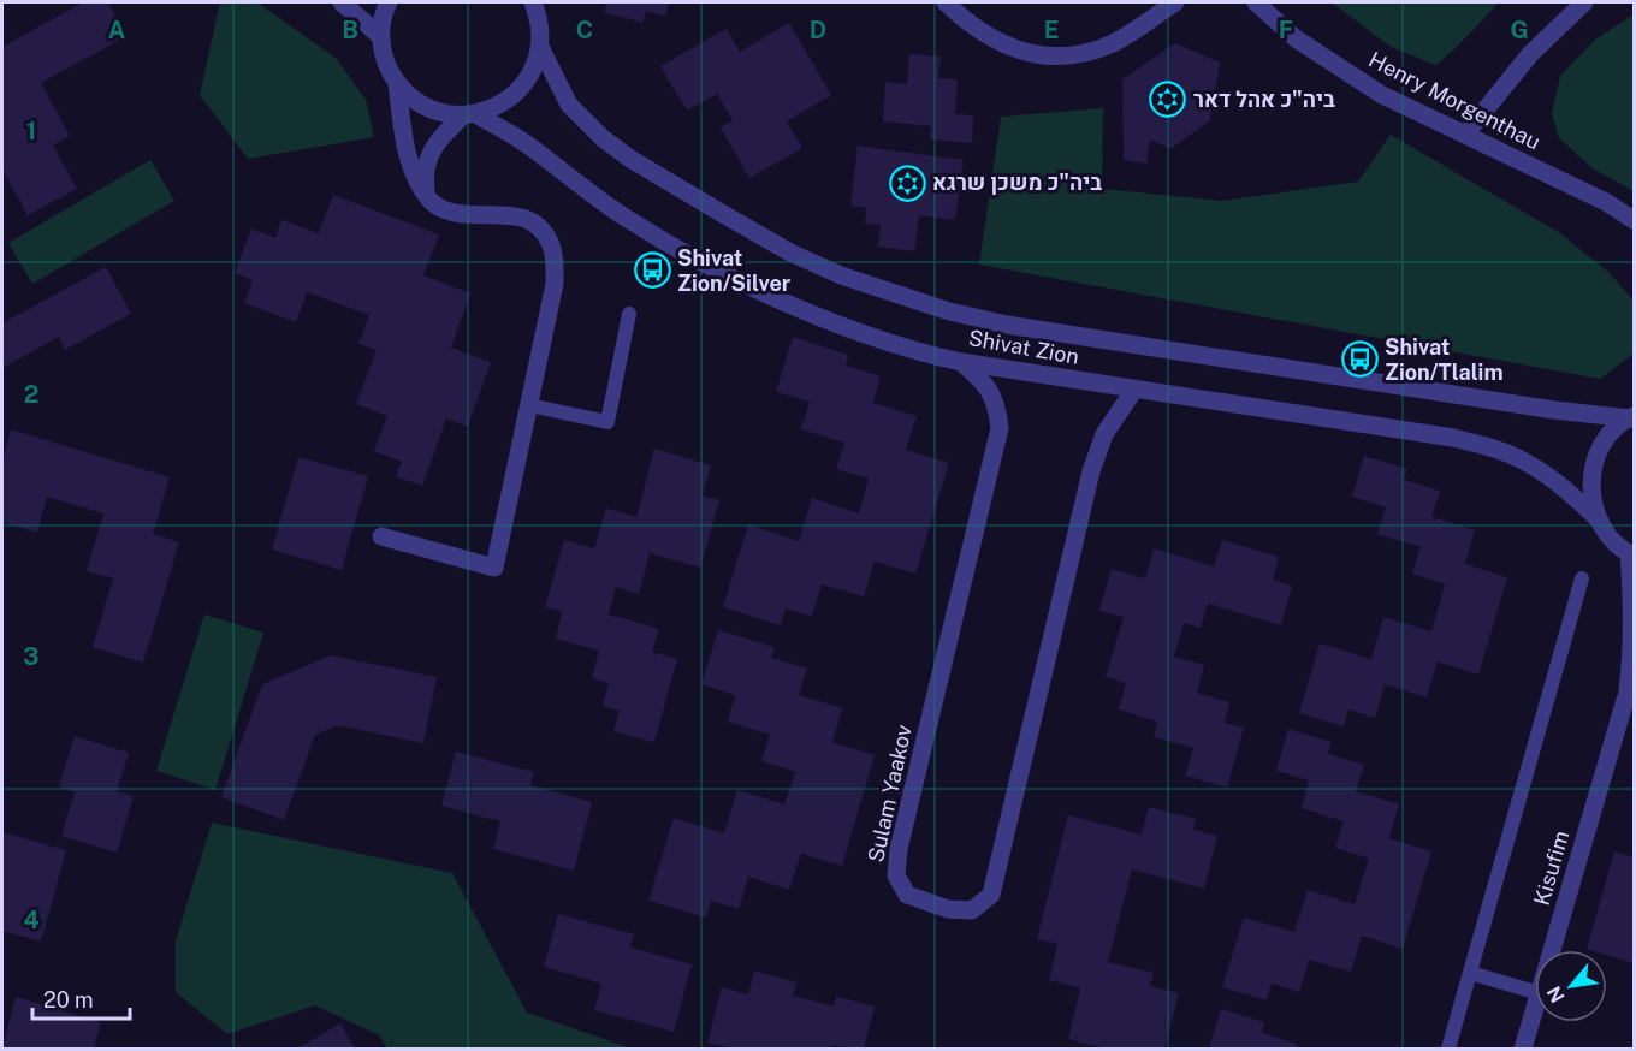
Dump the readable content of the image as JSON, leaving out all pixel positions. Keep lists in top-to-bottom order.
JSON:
{
  "streets": {
    "street": [
      "Henry Morgenthau",
      "Shivat Zion",
      "Sulam Yaakov",
      "Kisufim"
    ]
  },
  "crossings": [
    ["Shivat Zion", "Sulam Yaakov"],
    ["Shivat Zion", "Kisufim"]
  ],
  "places": {
    "synagogue": ["ביה\"כ אהל דאר", "ביה\"כ משכן שרגא"],
    "bus stop": ["Shivat Zion/Silver", "Shivat Zion/Tlalim"]
  },
  "scale_bar": "20 m",
  "north": "bottom left",
  "grid": {
    "columns": [
      "A",
      "B",
      "C",
      "D",
      "E",
      "F",
      "G"
    ],
    "rows": [
      "1",
      "2",
      "3",
      "4"
    ]
  }
}
